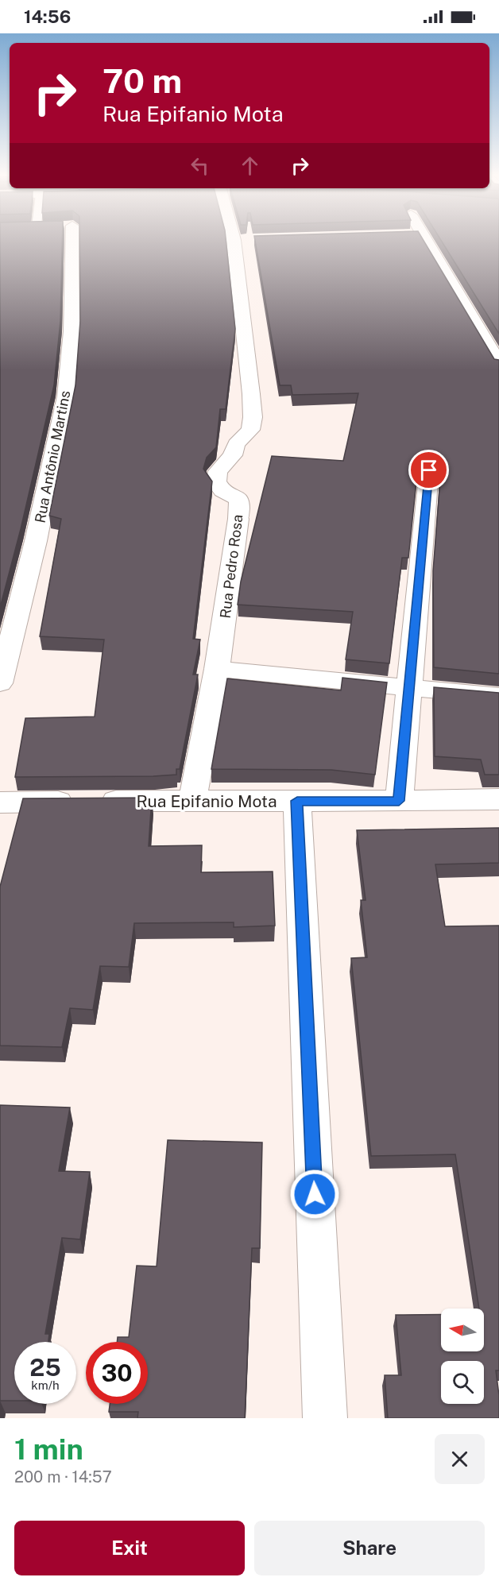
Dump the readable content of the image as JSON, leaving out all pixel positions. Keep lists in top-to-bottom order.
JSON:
{
  "streets": {
    "street": ["Rua Antônio Martins", "Rua Pedro Rosa", "Rua Epifanio Mota"]
  },
  "crossings": [
    ["Rua Pedro Rosa", "Rua Epifanio Mota"]
  ],
  "north": "left",
  "page": {
    "status": "14:56",
    "turn": ["70 m", "Rua Epifanio Mota"],
    "speed": "25 km/h",
    "limit": "30",
    "heading": ["1 min", "200 m · 14:57"],
    "buttons": ["Exit", "Share"]
  }
}
